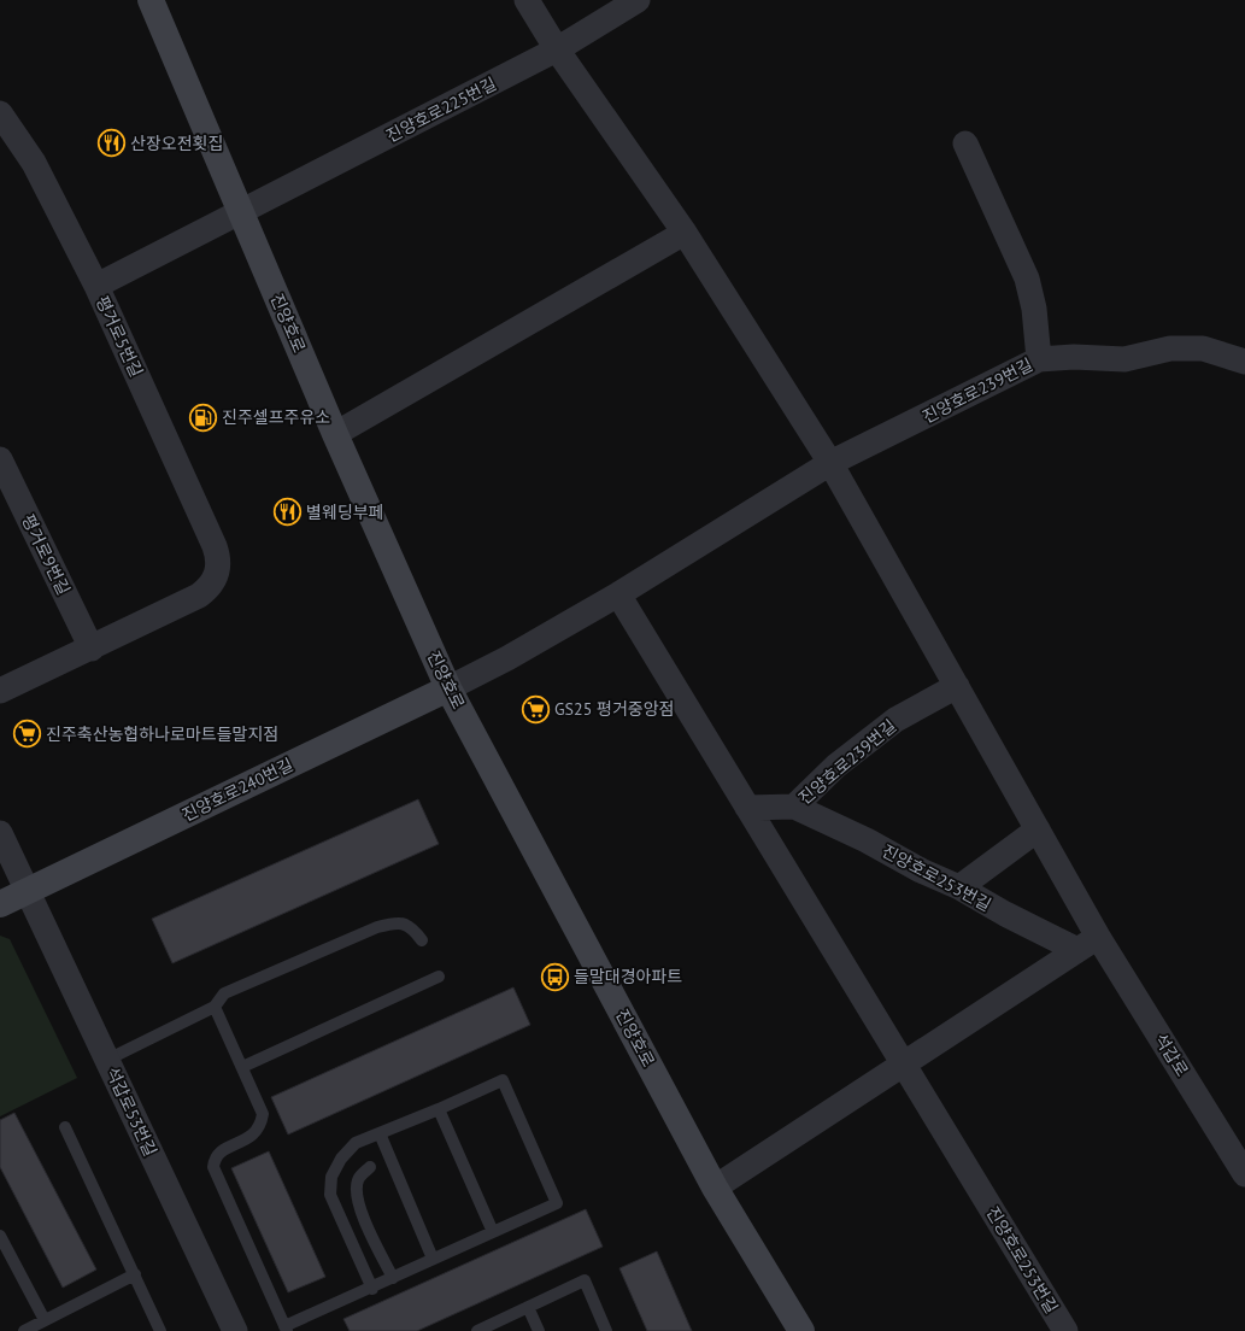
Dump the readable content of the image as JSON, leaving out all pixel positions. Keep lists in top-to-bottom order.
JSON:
{
  "streets": {
    "street": [
      "진양호로225번길",
      "진양호로",
      "평거로5번길",
      "진양호로239번길",
      "평거로9번길",
      "진양호로240번길",
      "진양호로253번길",
      "석갑로",
      "석갑로53번길"
    ]
  },
  "crossings": [
    ["진양호로225번길", "진양호로"],
    ["진양호로225번길", "평거로5번길"],
    ["진양호로", "진양호로239번길"],
    ["진양호로", "진양호로240번길"],
    ["평거로5번길", "평거로9번길"],
    ["진양호로239번길", "진양호로240번길"],
    ["진양호로239번길", "진양호로253번길"],
    ["진양호로240번길", "석갑로53번길"]
  ],
  "places": {
    "restaurant": ["산장오전횟집", "별웨딩부페"],
    "fuel station": ["진주셀프주유소"],
    "supermarket": ["GS25 평거중앙점", "진주축산농협하나로마트들말지점"],
    "bus stop": ["들말대경아파트"]
  }
}
